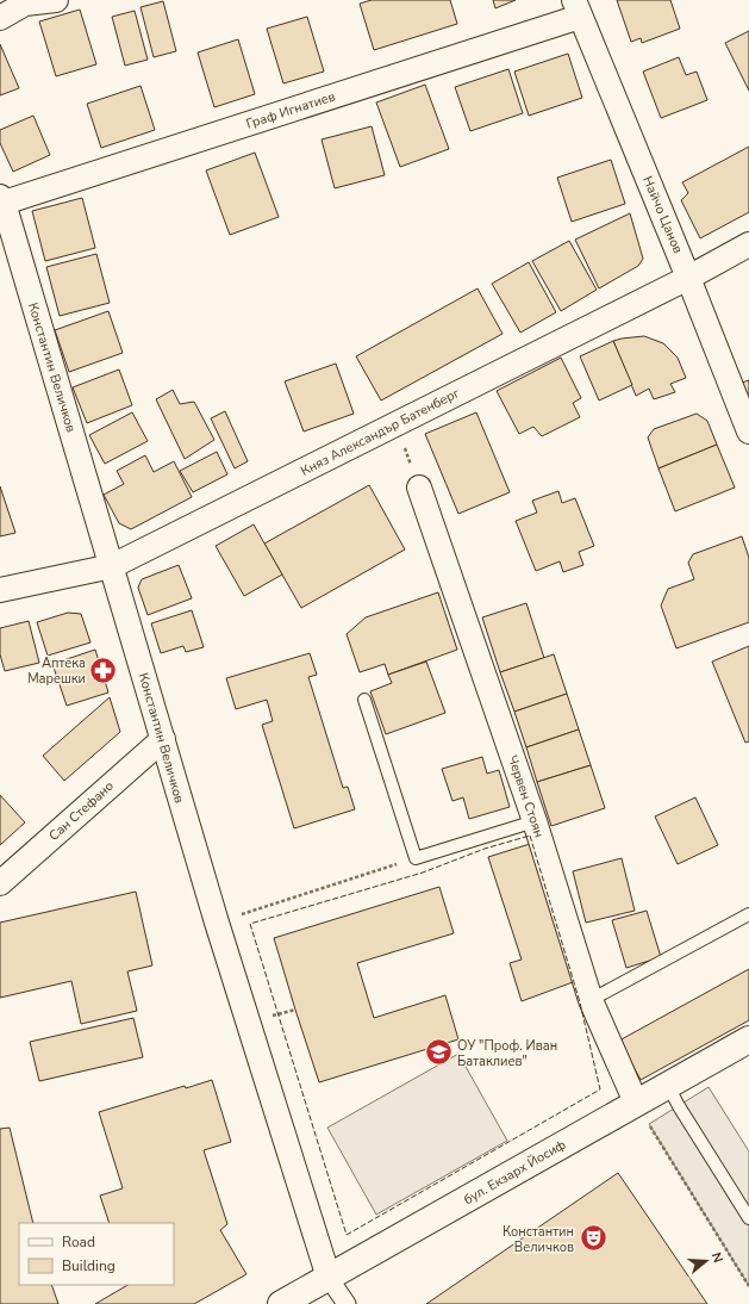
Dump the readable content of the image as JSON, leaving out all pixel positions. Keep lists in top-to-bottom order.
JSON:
{
  "streets": {
    "street": [
      "Граф Игнатиев",
      "Найчо Цанов",
      "Константин Величков",
      "Княз Александър Батенберг",
      "Червен Стоян",
      "Сан Стефано",
      "бул. Екзарх Йосиф"
    ]
  },
  "crossings": [
    ["Граф Игнатиев", "Найчо Цанов"],
    ["Граф Игнатиев", "Константин Величков"],
    ["Найчо Цанов", "Княз Александър Батенберг"],
    ["Константин Величков", "Княз Александър Батенберг"],
    ["Константин Величков", "Сан Стефано"],
    ["Константин Величков", "бул. Екзарх Йосиф"],
    ["Червен Стоян", "бул. Екзарх Йосиф"]
  ],
  "places": {
    "pharmacy": ["Аптека Марешки"],
    "school or university": ["ОУ \"Проф. Иван Батаклиев\""],
    "theatre": ["Константин Величков"]
  },
  "legend": ["Road", "Building"],
  "north": "right"
}
